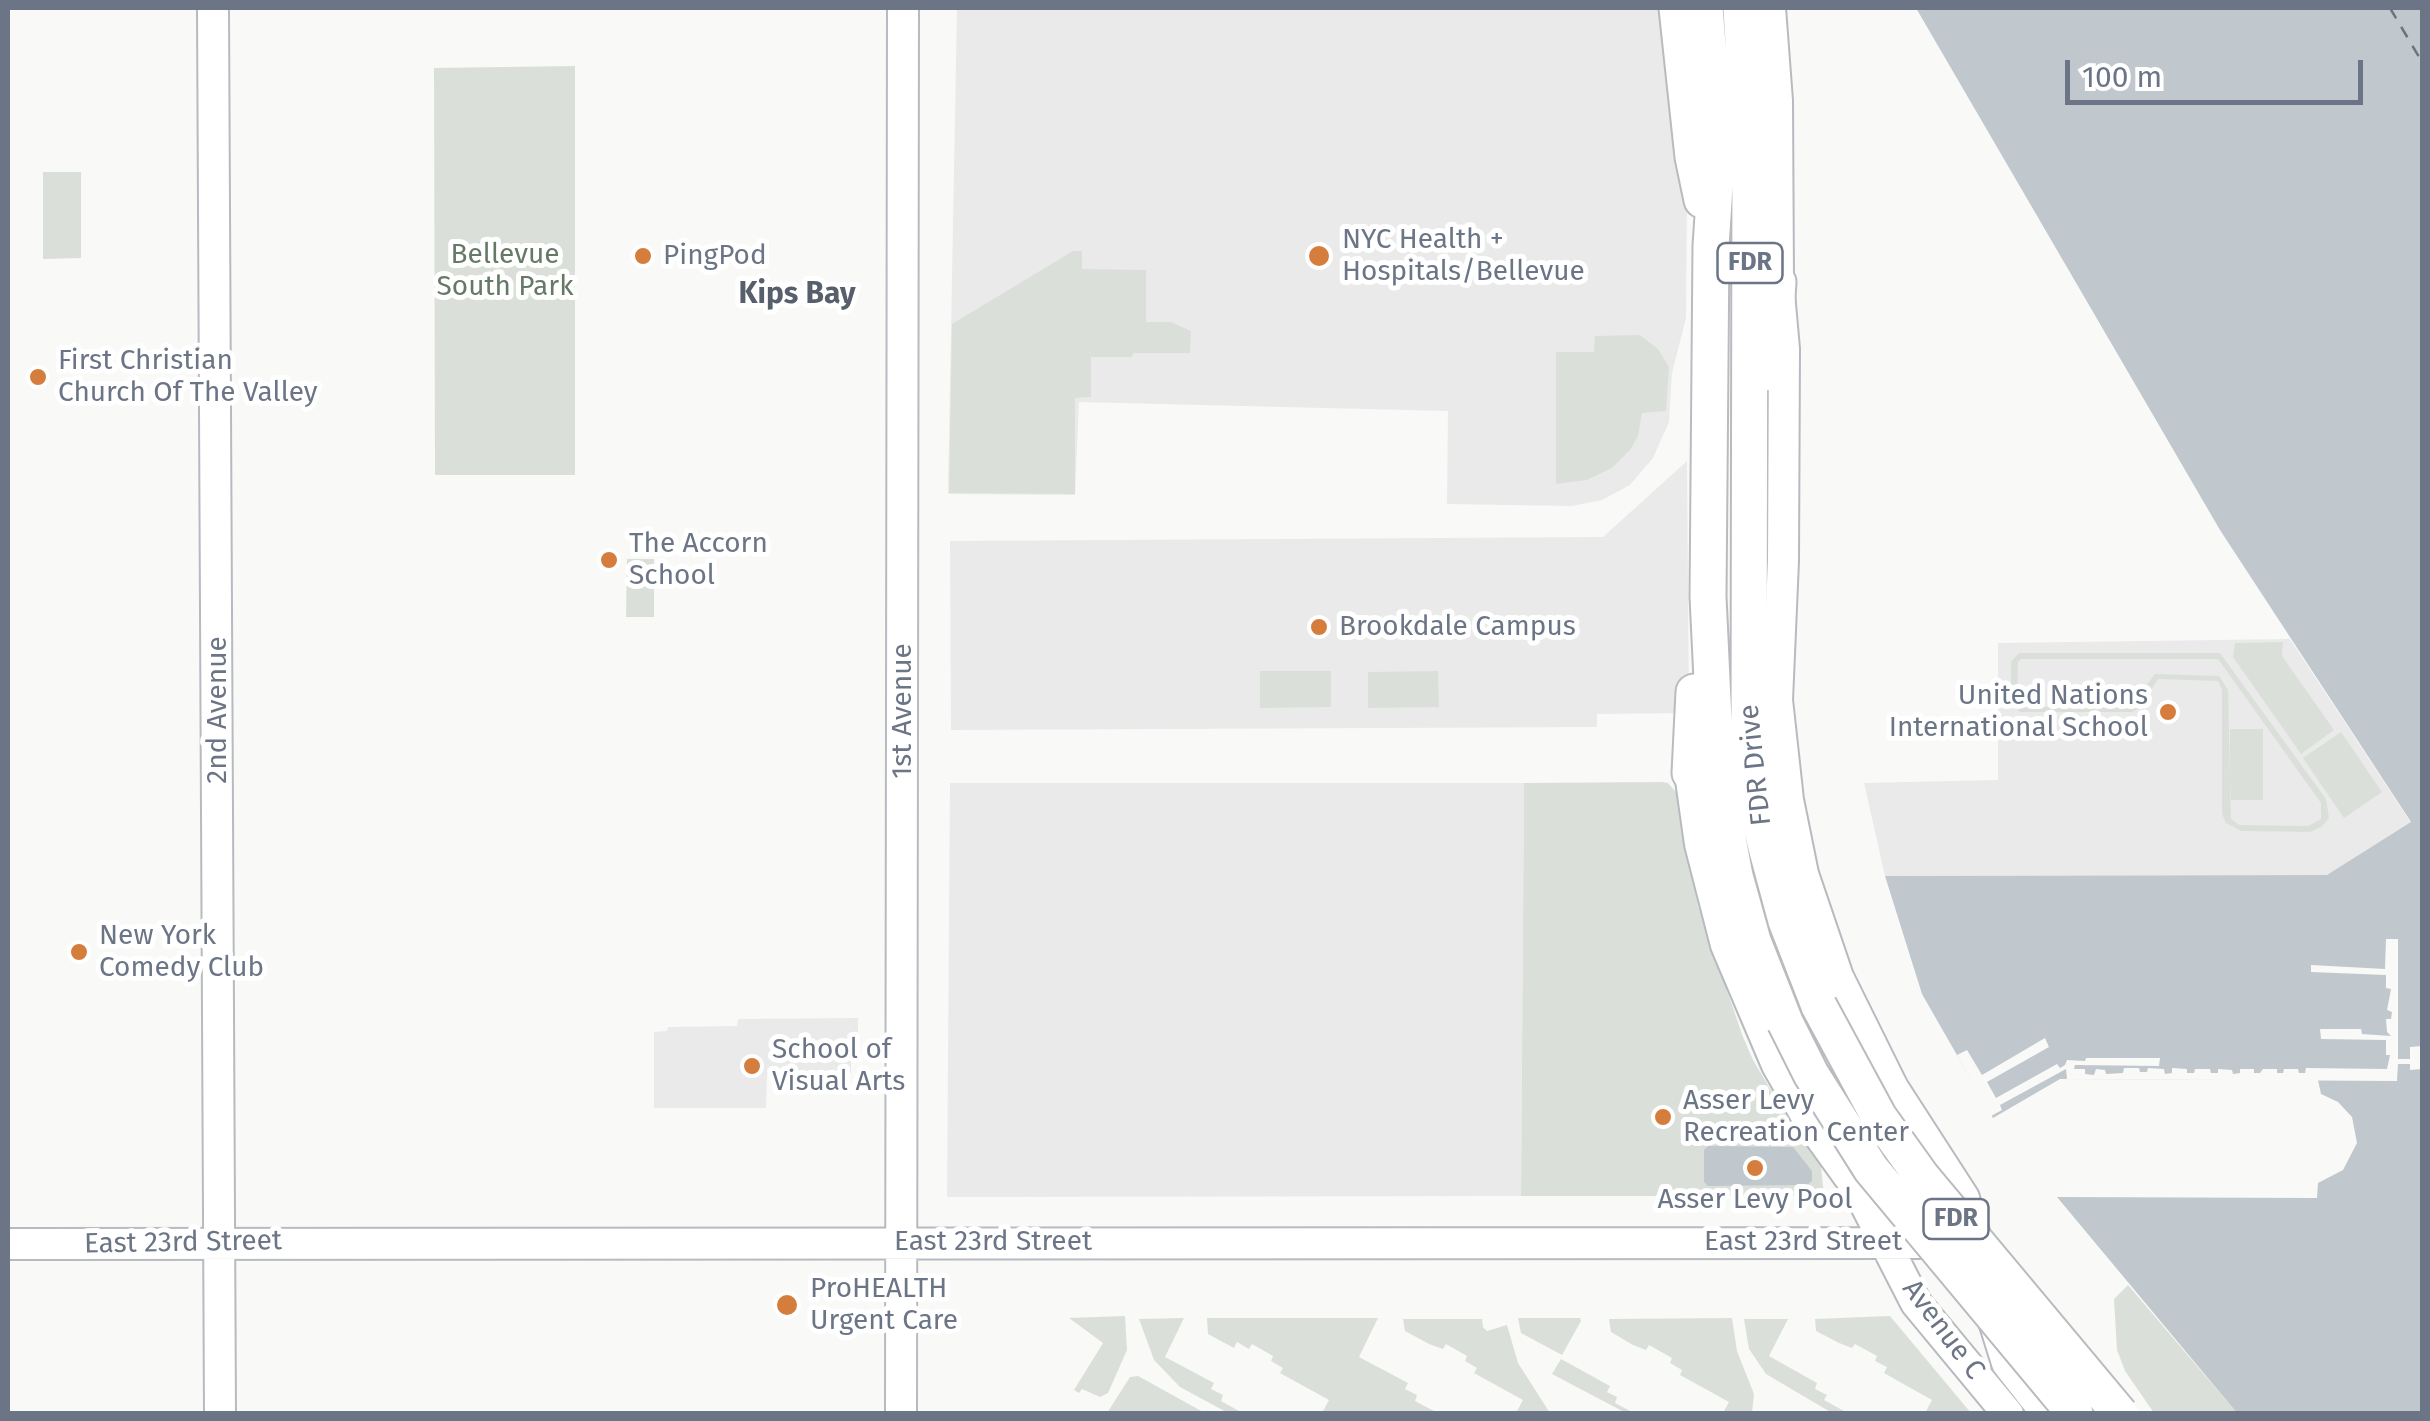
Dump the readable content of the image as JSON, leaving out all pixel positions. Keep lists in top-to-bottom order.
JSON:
{
  "streets": {
    "highway": ["FDR", "FDR Drive"],
    "main road": [
      "2nd Avenue",
      "1st Avenue",
      "East 23rd Street",
      "Avenue C"
    ]
  },
  "crossings": [
    ["2nd Avenue", "East 23rd Street"],
    ["1st Avenue", "East 23rd Street"],
    ["FDR Drive", "East 23rd Street"],
    ["FDR Drive", "Avenue C"],
    ["East 23rd Street", "Avenue C"]
  ],
  "districts": ["Kips Bay"],
  "parks": ["Bellevue South Park"],
  "places": [
    "PingPod",
    "NYC Health + Hospitals/Bellevue",
    "First Christian Church Of The Valley",
    "The Accorn School",
    "Brookdale Campus",
    "United Nations International School",
    "New York Comedy Club",
    "School of Visual Arts",
    "Asser Levy Recreation Center",
    "Asser Levy Pool",
    "ProHEALTH Urgent Care"
  ],
  "scale_bar": "100 m"
}
